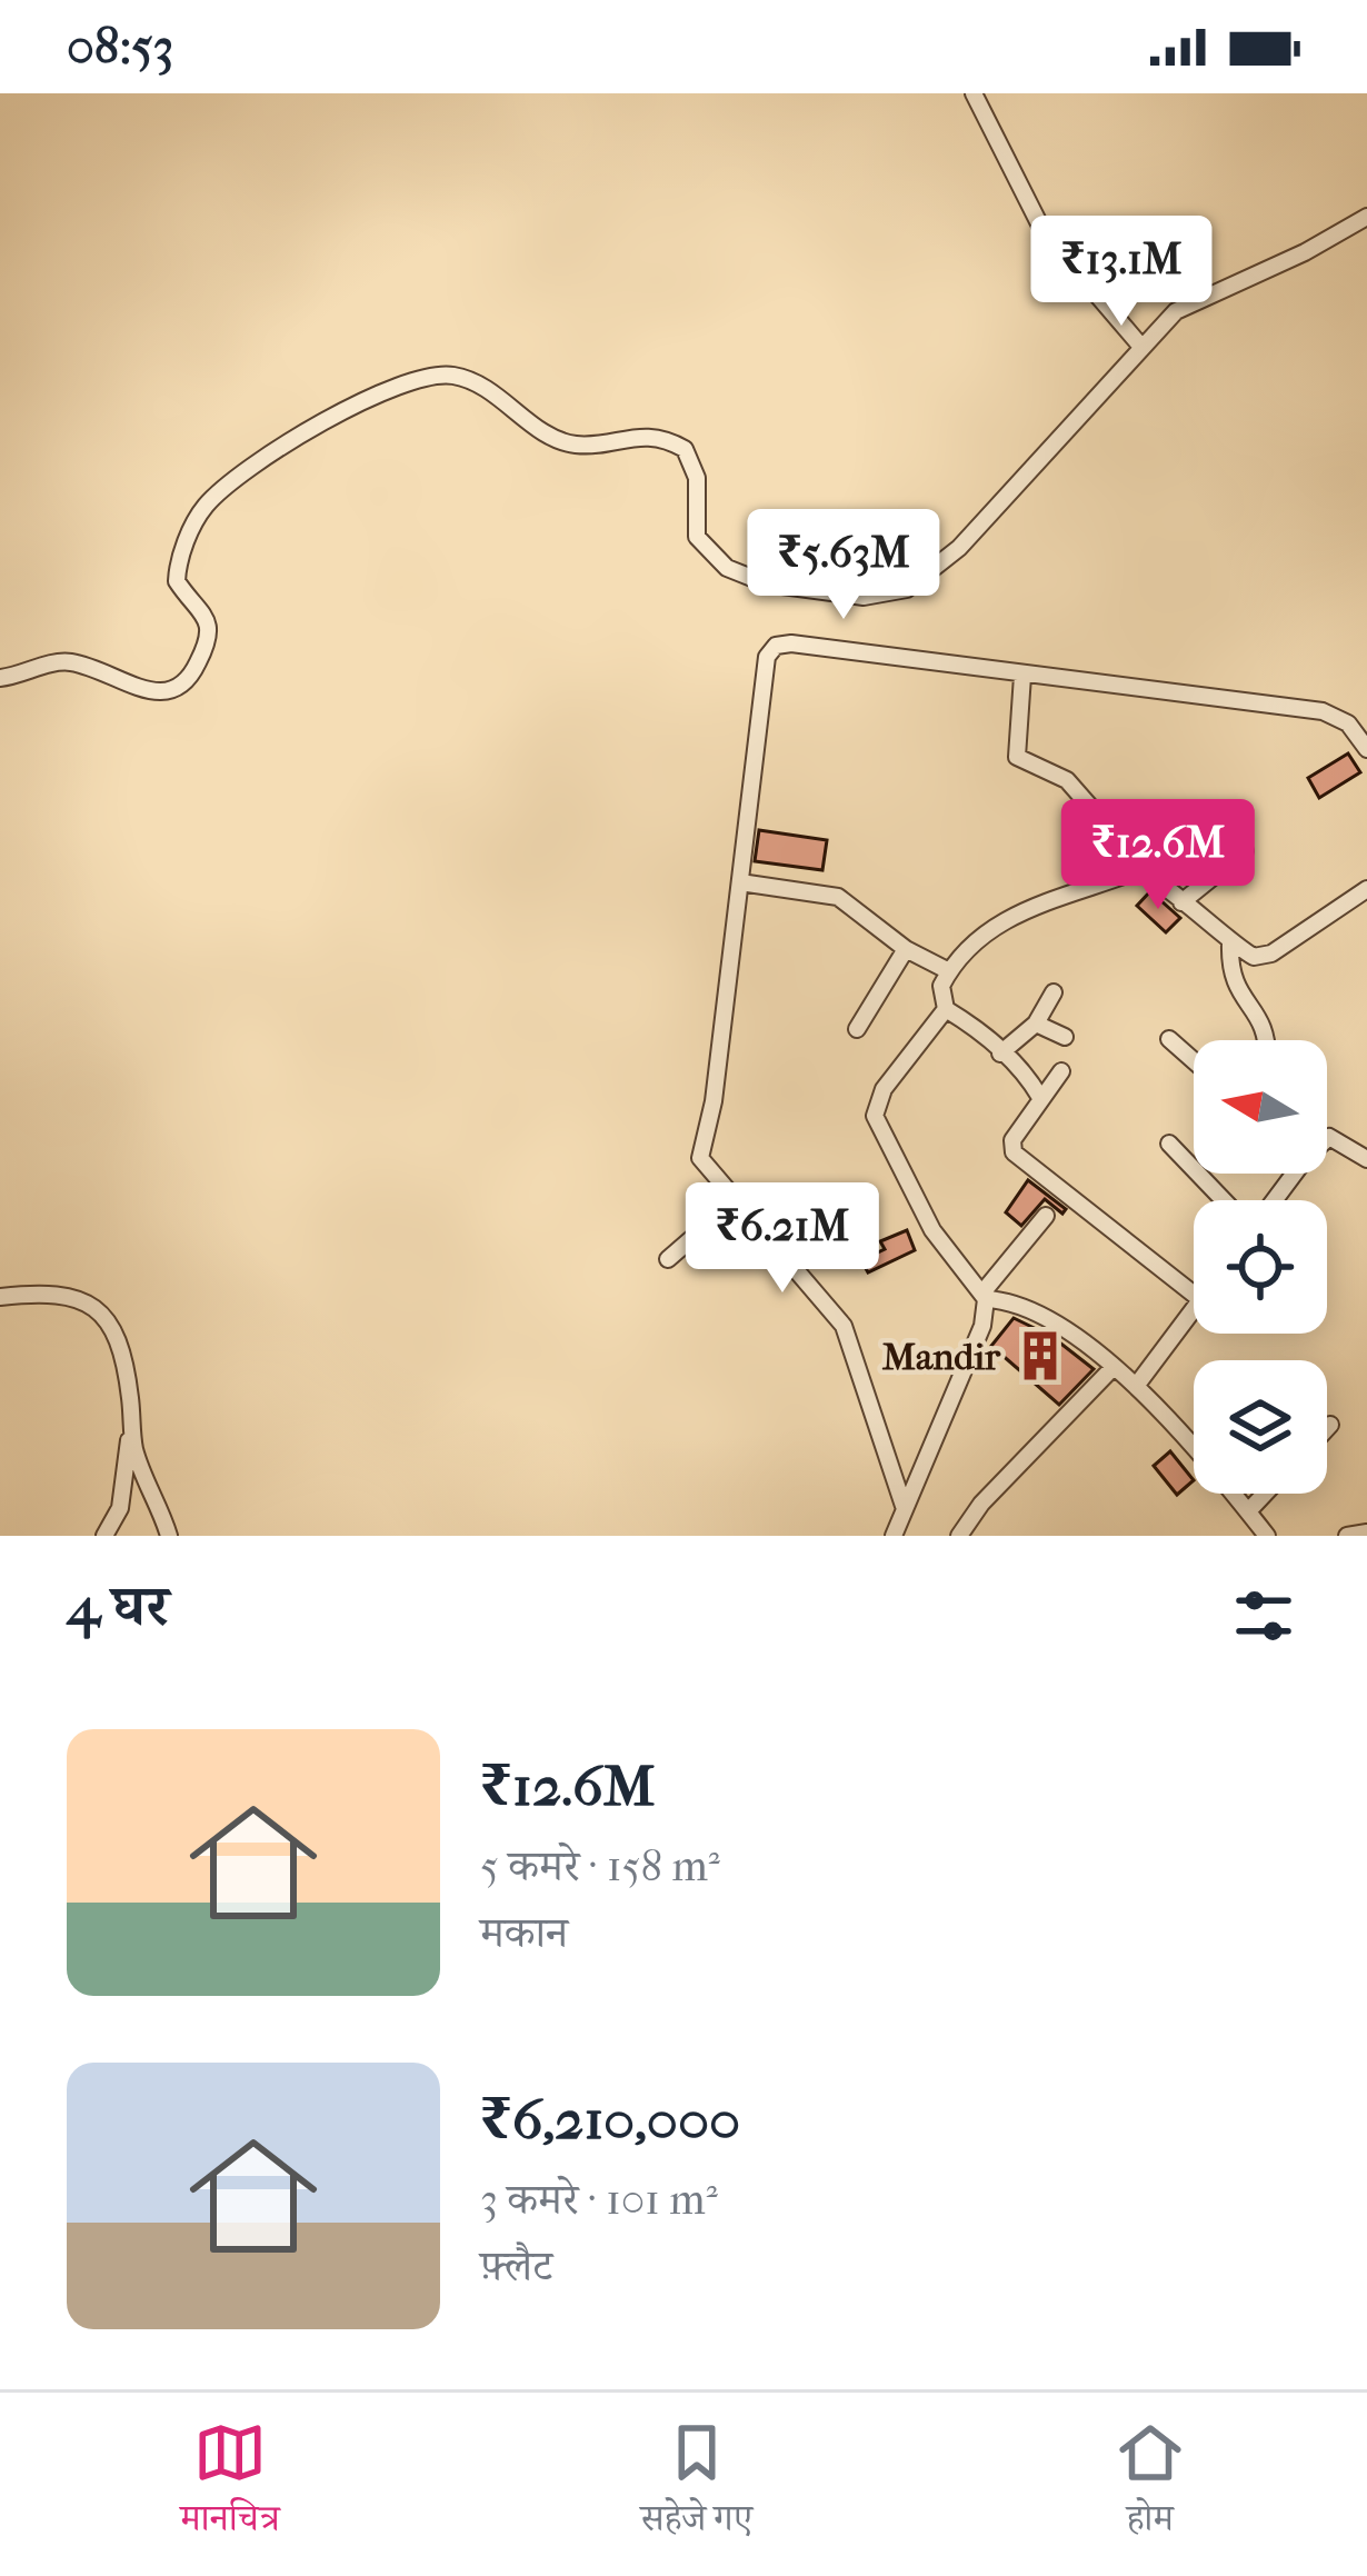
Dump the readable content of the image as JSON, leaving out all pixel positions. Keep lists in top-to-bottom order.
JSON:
{
  "places": {
    "building": ["Mandir"]
  },
  "north": "left",
  "page": {
    "status": "08:53",
    "price": [
      "₹13.1M",
      "₹5.63M",
      "₹12.6M",
      "₹6.21M"
    ],
    "heading": "4 घर",
    "list": [
      {
        "name": "₹12.6M",
        "note": "5 कमरे · 158 m² · मकान"
      },
      {
        "name": "₹6,210,000",
        "note": "3 कमरे · 101 m² · फ़्लैट"
      }
    ],
    "tabs": ["मानचित्र", "सहेजे गए", "होम"]
  }
}
